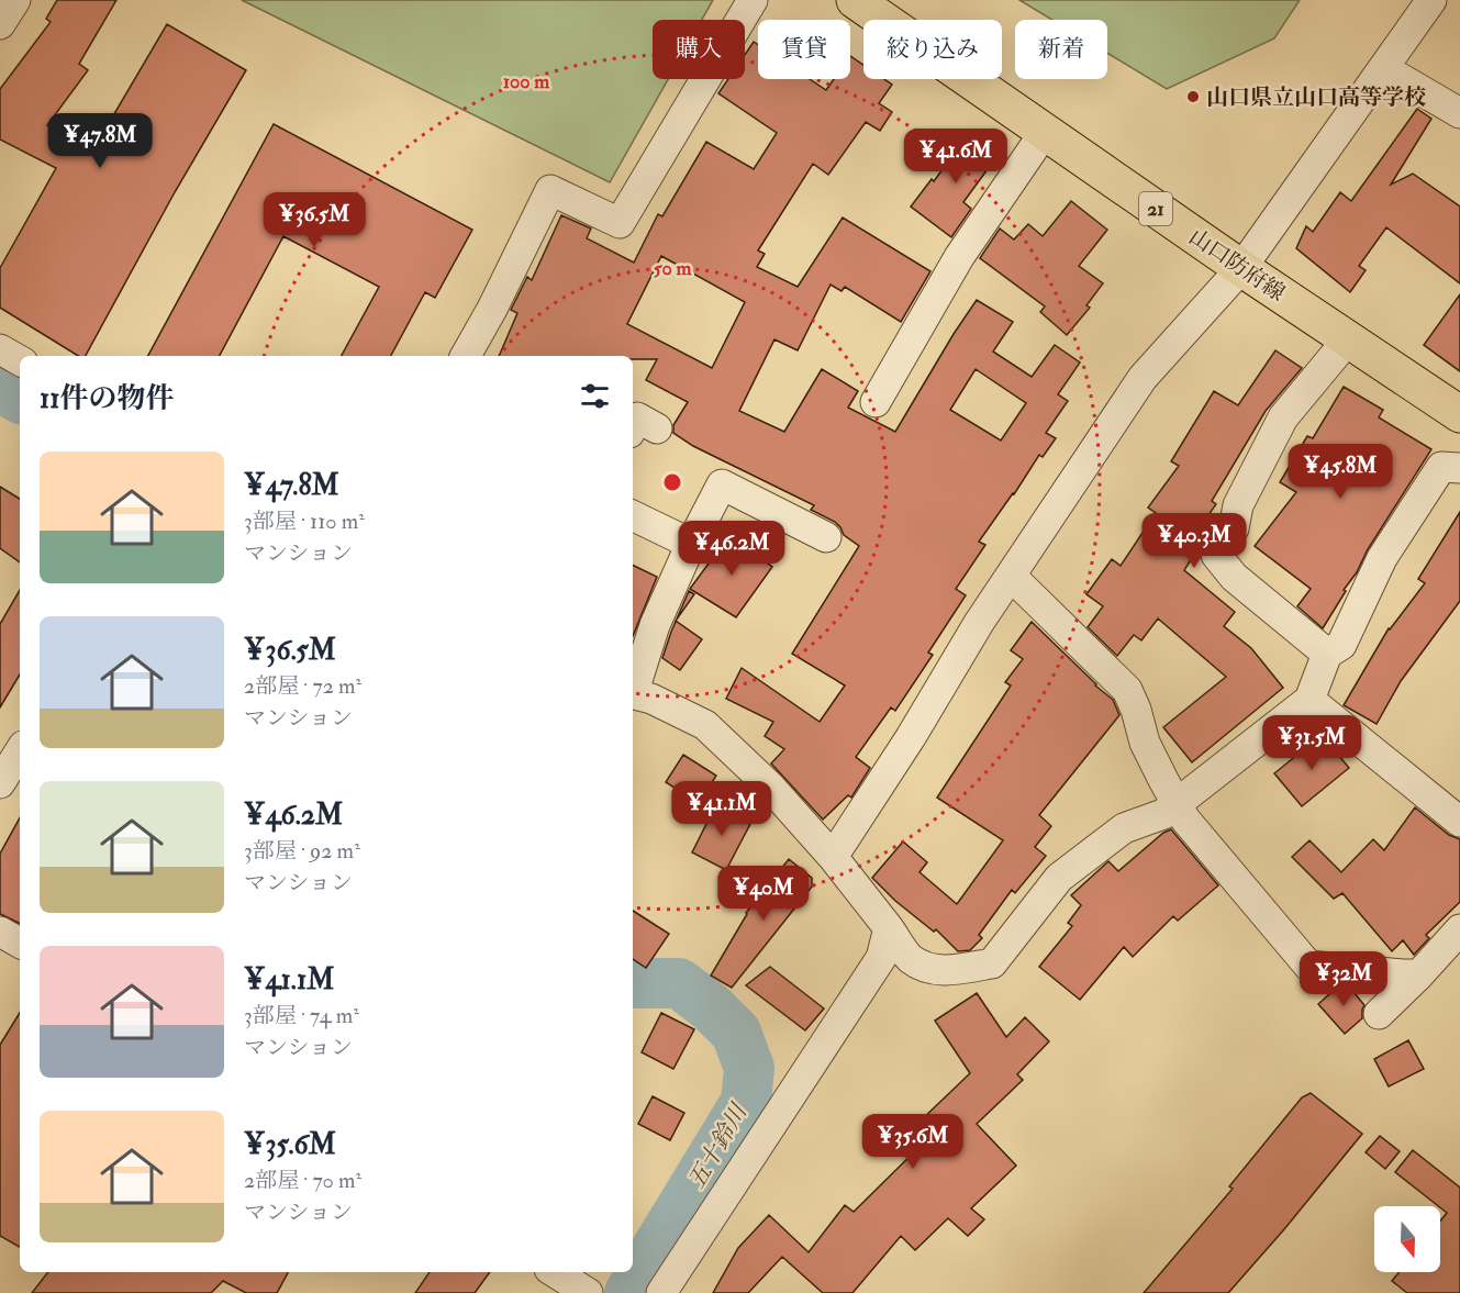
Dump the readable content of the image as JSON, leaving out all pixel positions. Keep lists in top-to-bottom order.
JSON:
{
  "streets": {
    "main road": ["21", "山口防府線"]
  },
  "water": ["五十鈴川"],
  "places": ["山口県立山口高等学校"],
  "north": "bottom",
  "page": {
    "chip": [
      "購入",
      "賃貸",
      "絞り込み",
      "新着"
    ],
    "price": [
      "¥47.8M",
      "¥41.6M",
      "¥36.5M",
      "¥45.8M",
      "¥40.3M",
      "¥46.2M",
      "¥31.5M",
      "¥41.1M",
      "¥40M",
      "¥32M",
      "¥35.6M"
    ],
    "heading": "11件の物件",
    "list": [
      {
        "name": "¥47.8M",
        "note": "3部屋 · 110 m² · マンション"
      },
      {
        "name": "¥36.5M",
        "note": "2部屋 · 72 m² · マンション"
      },
      {
        "name": "¥46.2M",
        "note": "3部屋 · 92 m² · マンション"
      },
      {
        "name": "¥41.1M",
        "note": "3部屋 · 74 m² · マンション"
      },
      {
        "name": "¥35.6M",
        "note": "2部屋 · 70 m² · マンション"
      }
    ]
  },
  "rings": ["100 m", "50 m"]
}
